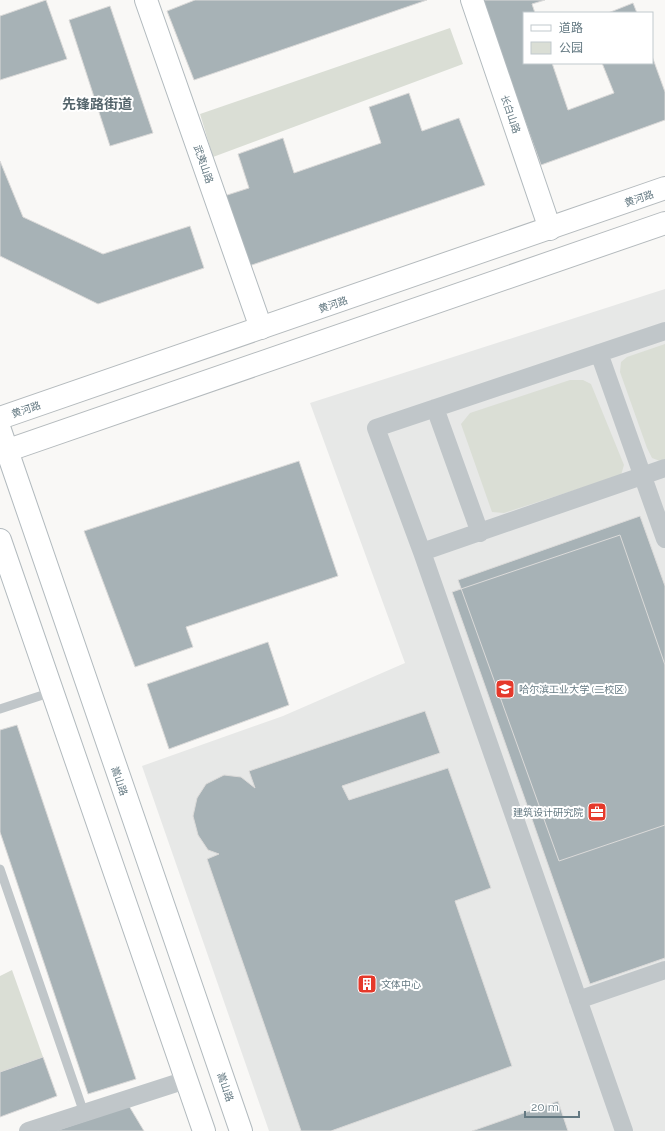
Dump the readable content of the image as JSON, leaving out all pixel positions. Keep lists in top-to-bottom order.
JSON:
{
  "streets": {
    "main road": [
      "长白山路",
      "武夷山路",
      "黄河路",
      "嵩山路"
    ]
  },
  "crossings": [
    ["长白山路", "黄河路"],
    ["武夷山路", "黄河路"]
  ],
  "districts": ["先锋路街道"],
  "places": {
    "school or university": ["哈尔滨工业大学 (二校区)"],
    "office": ["建筑设计研究院"],
    "building": ["文体中心"]
  },
  "legend": ["道路", "公园"],
  "scale_bar": "20 m"
}
